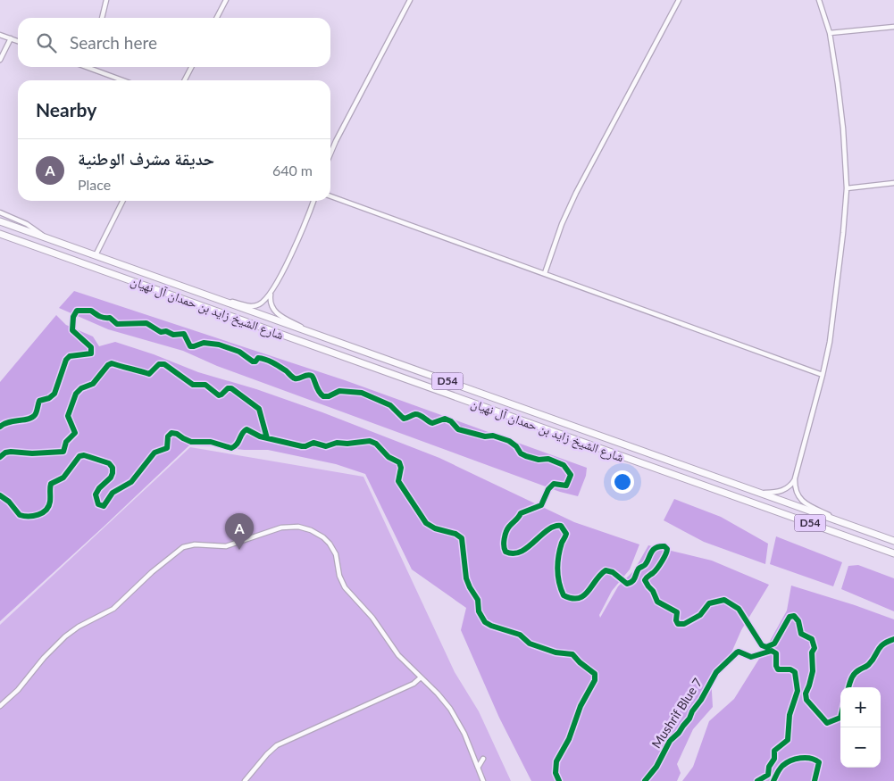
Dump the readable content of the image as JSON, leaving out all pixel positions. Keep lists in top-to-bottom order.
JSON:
{
  "streets": {
    "highway": ["شارع الشيخ زايد بن حمدان آل نهيان", "D54"],
    "cycle path": ["Mushrif Blue 7"]
  },
  "page": {
    "search": "Search here",
    "heading": "Nearby",
    "list": [
      {
        "mark": "A",
        "name": "حديقة مشرف الوطنية",
        "note": "Place",
        "value": "640 m"
      }
    ],
    "pins": "A",
    "map_buttons": ["+", "−"]
  }
}
